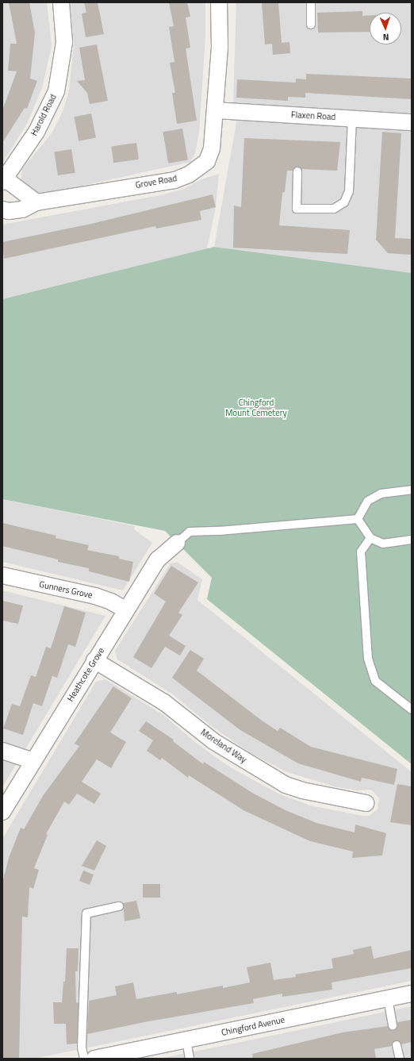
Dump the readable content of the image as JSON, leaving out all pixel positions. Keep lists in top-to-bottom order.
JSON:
{
  "streets": {
    "street": [
      "Harold Road",
      "Flaxen Road",
      "Grove Road",
      "Gunners Grove",
      "Heathcote Grove",
      "Moreland Way",
      "Chingford Avenue"
    ]
  },
  "crossings": [
    ["Flaxen Road", "Grove Road"],
    ["Gunners Grove", "Heathcote Grove"],
    ["Heathcote Grove", "Moreland Way"]
  ],
  "parks": ["Chingford Mount Cemetery"],
  "north": "bottom"
}
